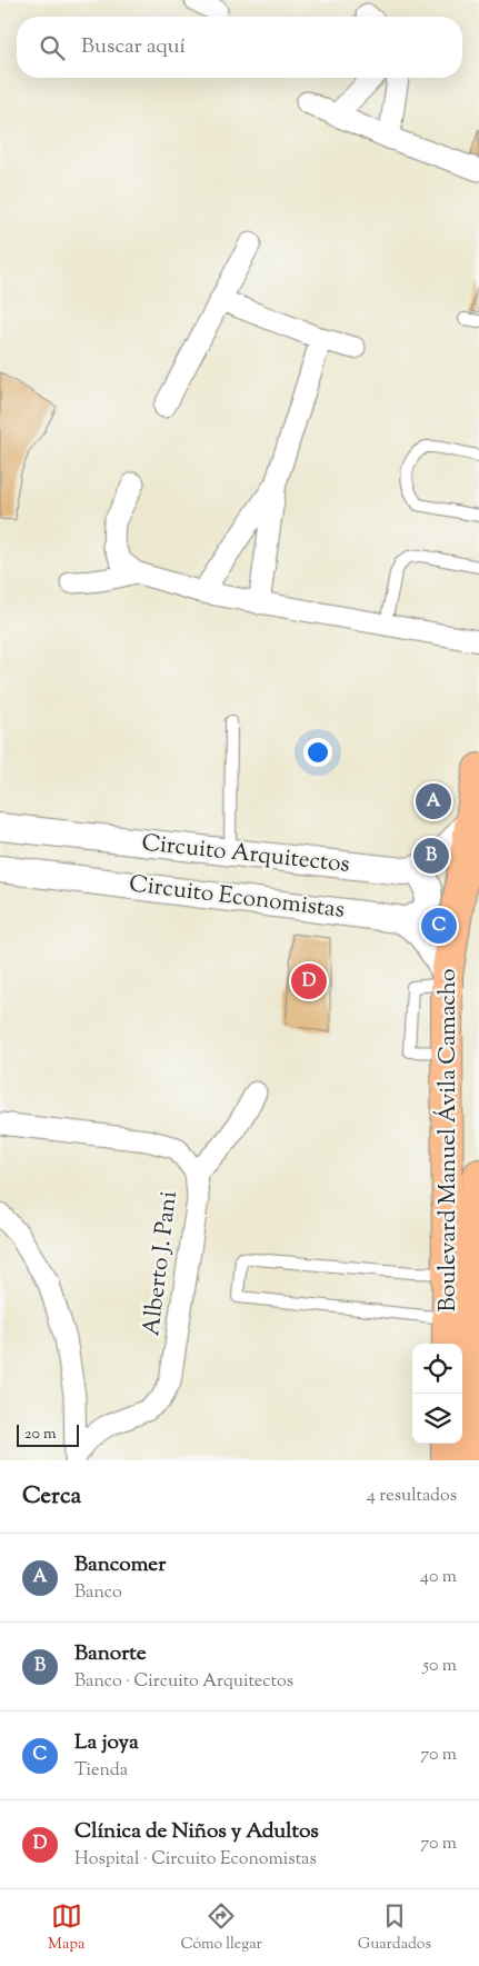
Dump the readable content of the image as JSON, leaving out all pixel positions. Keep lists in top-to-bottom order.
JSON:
{
  "streets": {
    "main road": ["Boulevard Manuel Ávila Camacho"],
    "street": ["Circuito Arquitectos", "Circuito Economistas", "Alberto J. Pani"]
  },
  "scale_bar": "20 m",
  "page": {
    "search": "Buscar aquí",
    "pins": [
      "A",
      "B",
      "C",
      "D"
    ],
    "scale": "20 m",
    "heading": ["Cerca", "4 resultados"],
    "list": [
      {
        "mark": "A",
        "name": "Bancomer",
        "note": "Banco",
        "value": "40 m"
      },
      {
        "mark": "B",
        "name": "Banorte",
        "note": "Banco · Circuito Arquitectos",
        "value": "50 m"
      },
      {
        "mark": "C",
        "name": "La joya",
        "note": "Tienda",
        "value": "70 m"
      },
      {
        "mark": "D",
        "name": "Clínica de Niños y Adultos",
        "note": "Hospital · Circuito Economistas",
        "value": "70 m"
      }
    ],
    "nav": ["Mapa", "Cómo llegar", "Guardados"]
  }
}
